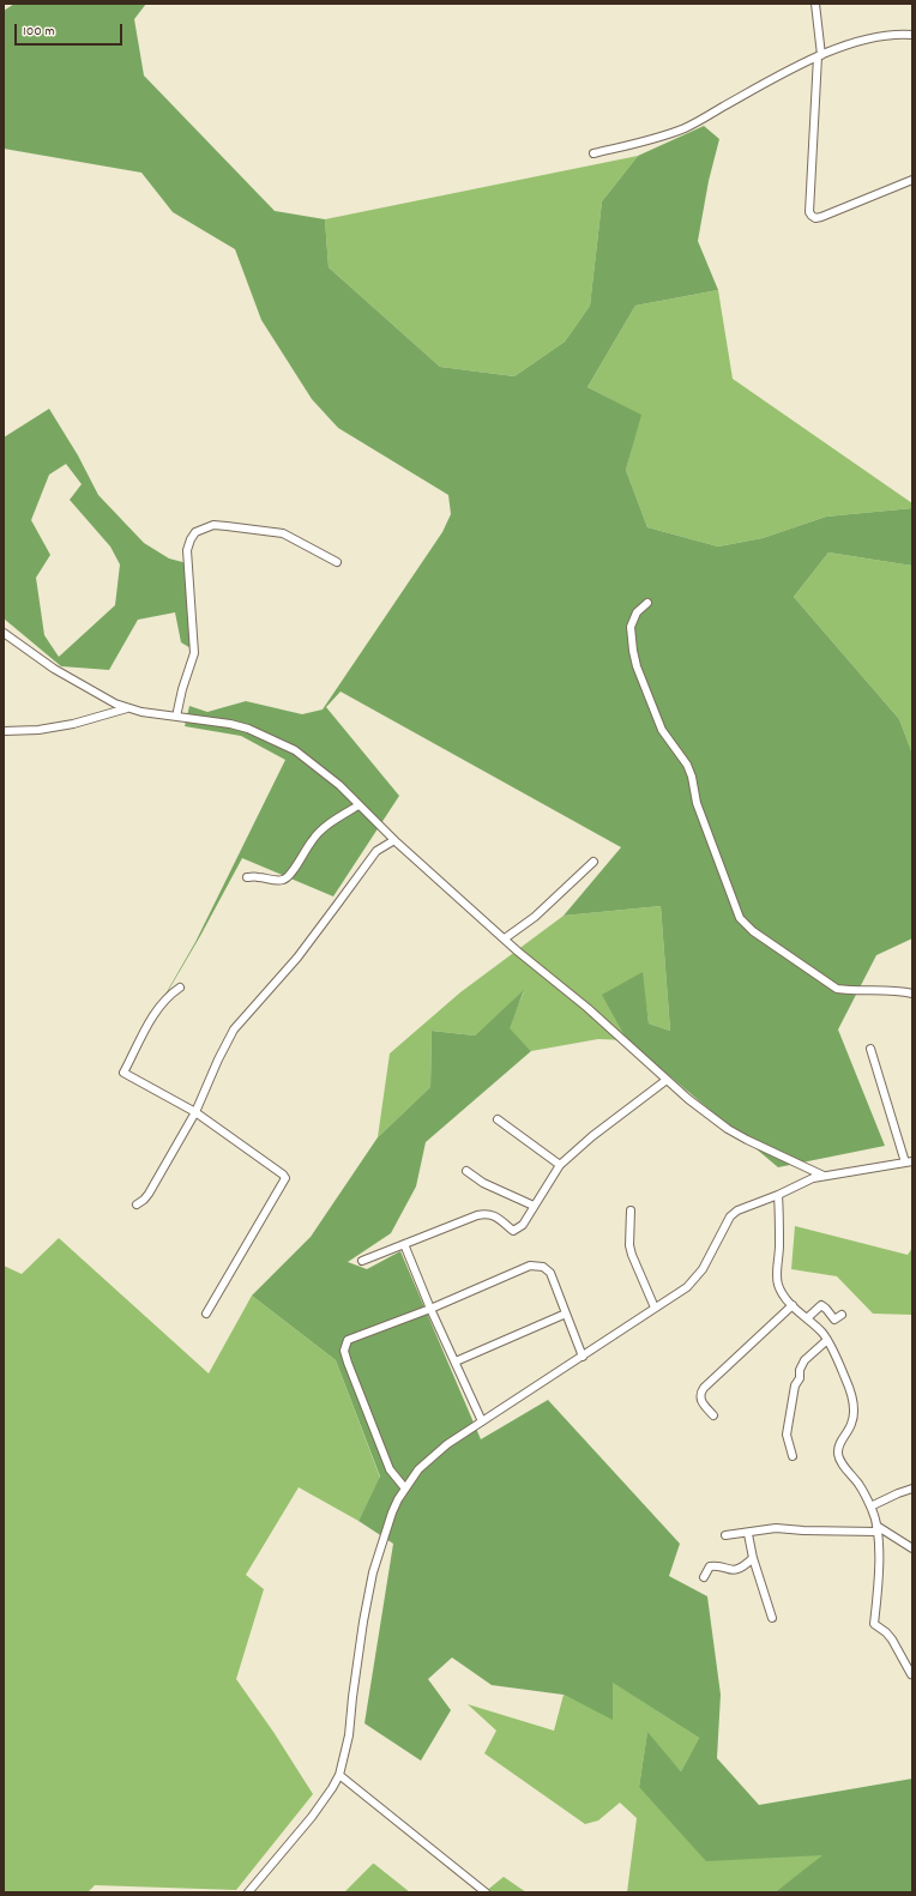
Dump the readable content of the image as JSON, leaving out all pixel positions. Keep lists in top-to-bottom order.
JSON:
{
  "scale_bar": "100 m"
}
